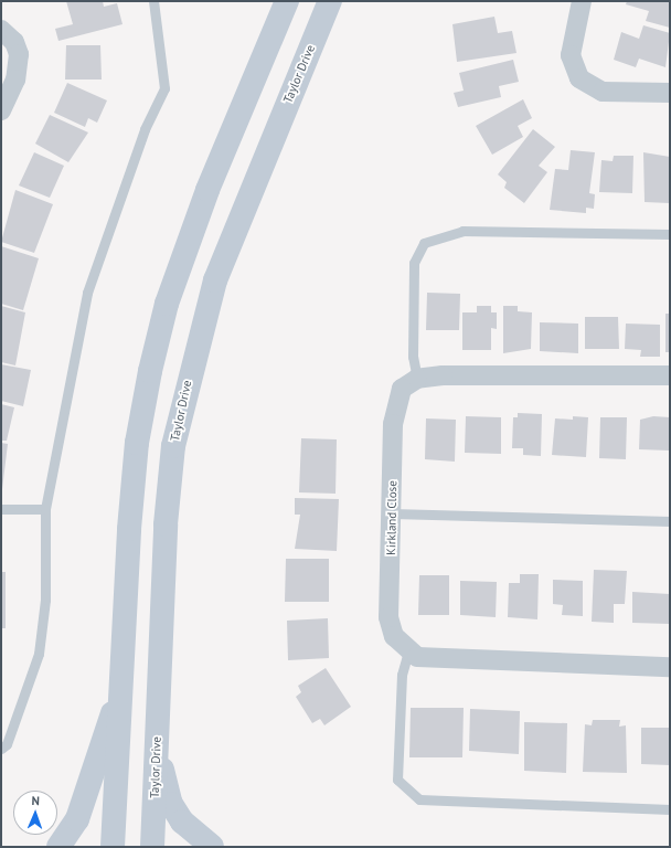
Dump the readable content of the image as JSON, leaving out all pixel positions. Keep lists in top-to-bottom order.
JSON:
{
  "streets": {
    "main road": ["Taylor Drive"],
    "street": ["Kirkland Close"]
  },
  "north": "top"
}
